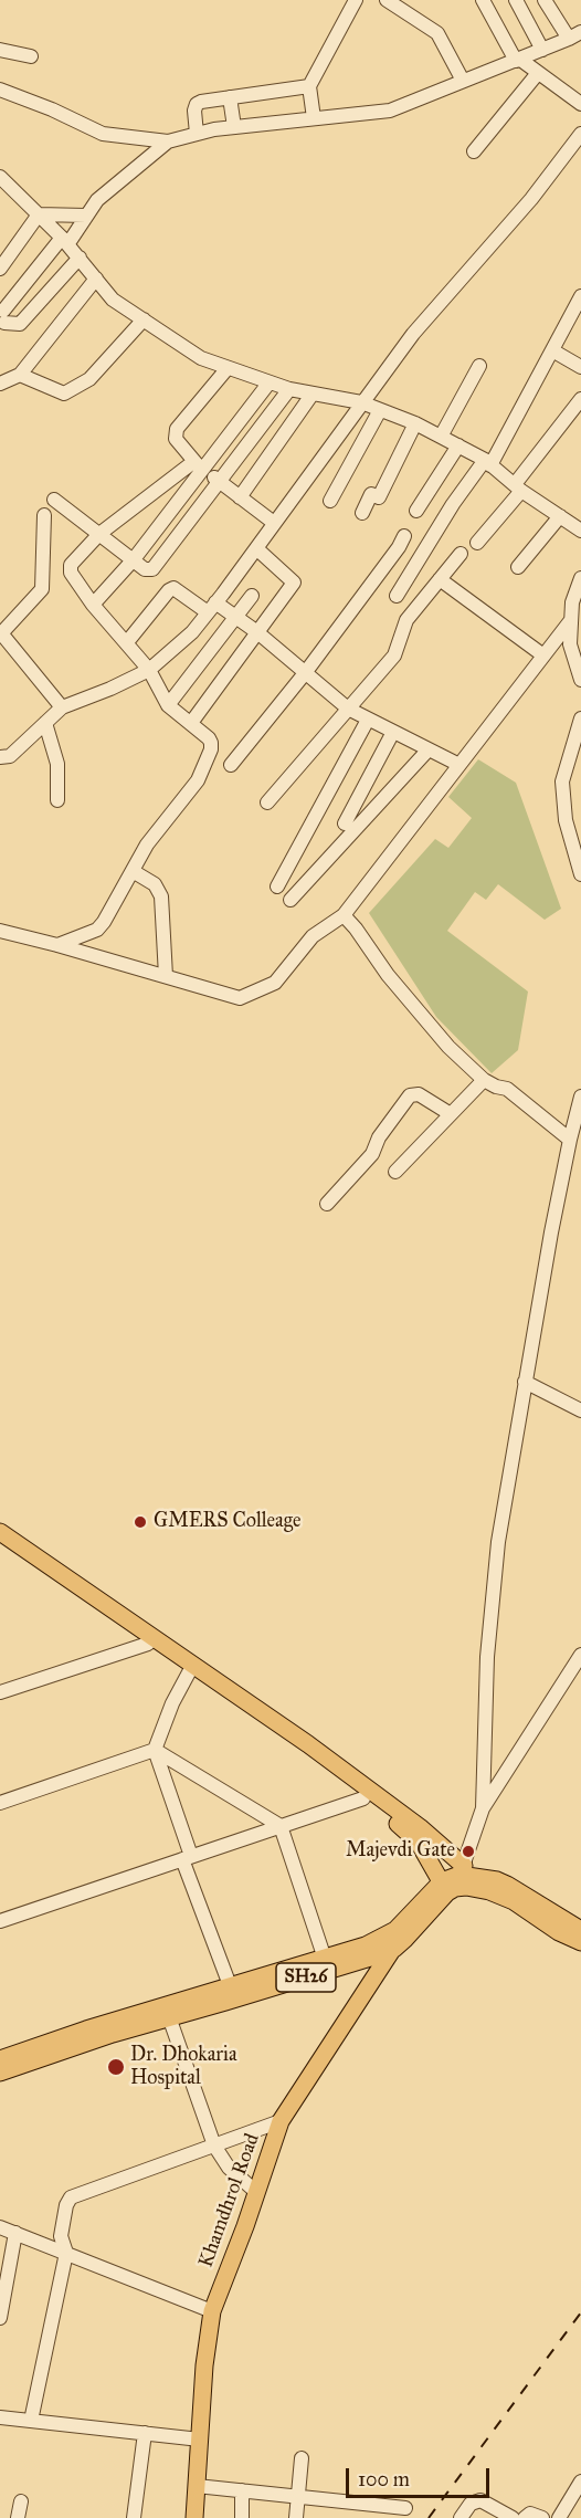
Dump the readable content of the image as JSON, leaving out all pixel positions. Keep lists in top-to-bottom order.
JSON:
{
  "streets": {
    "main road": ["SH26", "Khamdhrol Road"]
  },
  "crossings": [
    ["SH26", "Khamdhrol Road"]
  ],
  "places": ["GMERS Colleage", "Majevdi Gate", "Dr. Dhokaria Hospital"],
  "scale_bar": "100 m"
}
